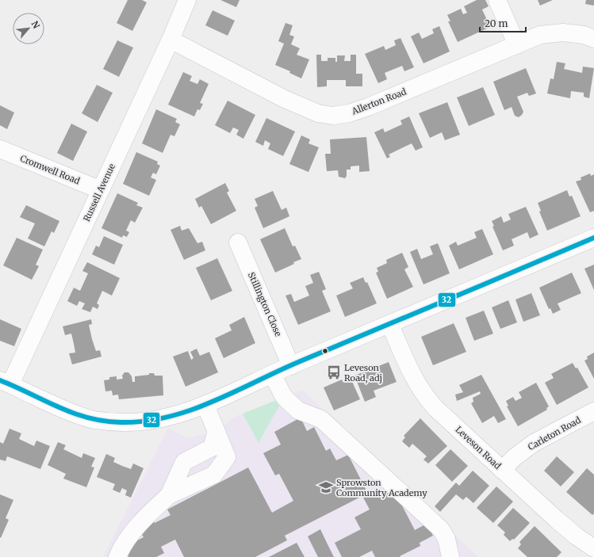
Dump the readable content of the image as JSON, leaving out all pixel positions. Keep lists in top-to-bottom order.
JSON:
{
  "streets": {
    "street": [
      "Allerton Road",
      "Cromwell Road",
      "Russell Avenue",
      "Stillington Close",
      "Carleton Road",
      "Leveson Road"
    ]
  },
  "crossings": [
    ["Allerton Road", "Russell Avenue"],
    ["Cromwell Road", "Russell Avenue"],
    ["Carleton Road", "Leveson Road"]
  ],
  "places": {
    "bus stop": ["Leveson Road, adj"],
    "school or university": ["Sprowston Community Academy"]
  },
  "lines": ["transit line 32"],
  "scale_bar": "20 m",
  "north": "top right"
}
